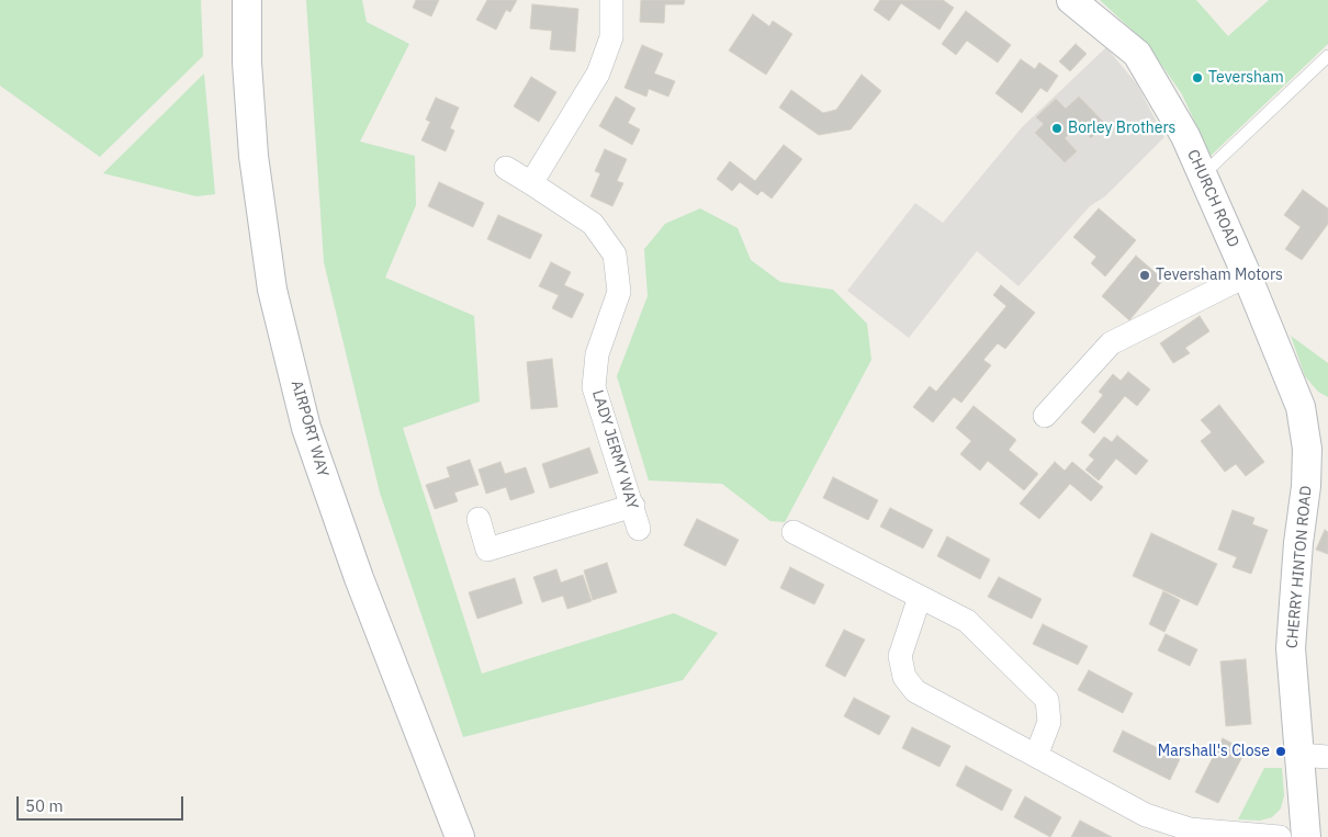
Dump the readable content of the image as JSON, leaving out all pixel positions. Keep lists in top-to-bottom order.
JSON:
{
  "streets": {
    "street": [
      "CHURCH ROAD",
      "AIRPORT WAY",
      "LADY JERMY WAY",
      "CHERRY HINTON ROAD"
    ]
  },
  "crossings": [
    ["CHURCH ROAD", "CHERRY HINTON ROAD"]
  ],
  "places": [
    "Teversham",
    "Borley Brothers",
    "Teversham Motors",
    "Marshall's Close"
  ],
  "scale_bar": "50 m"
}
